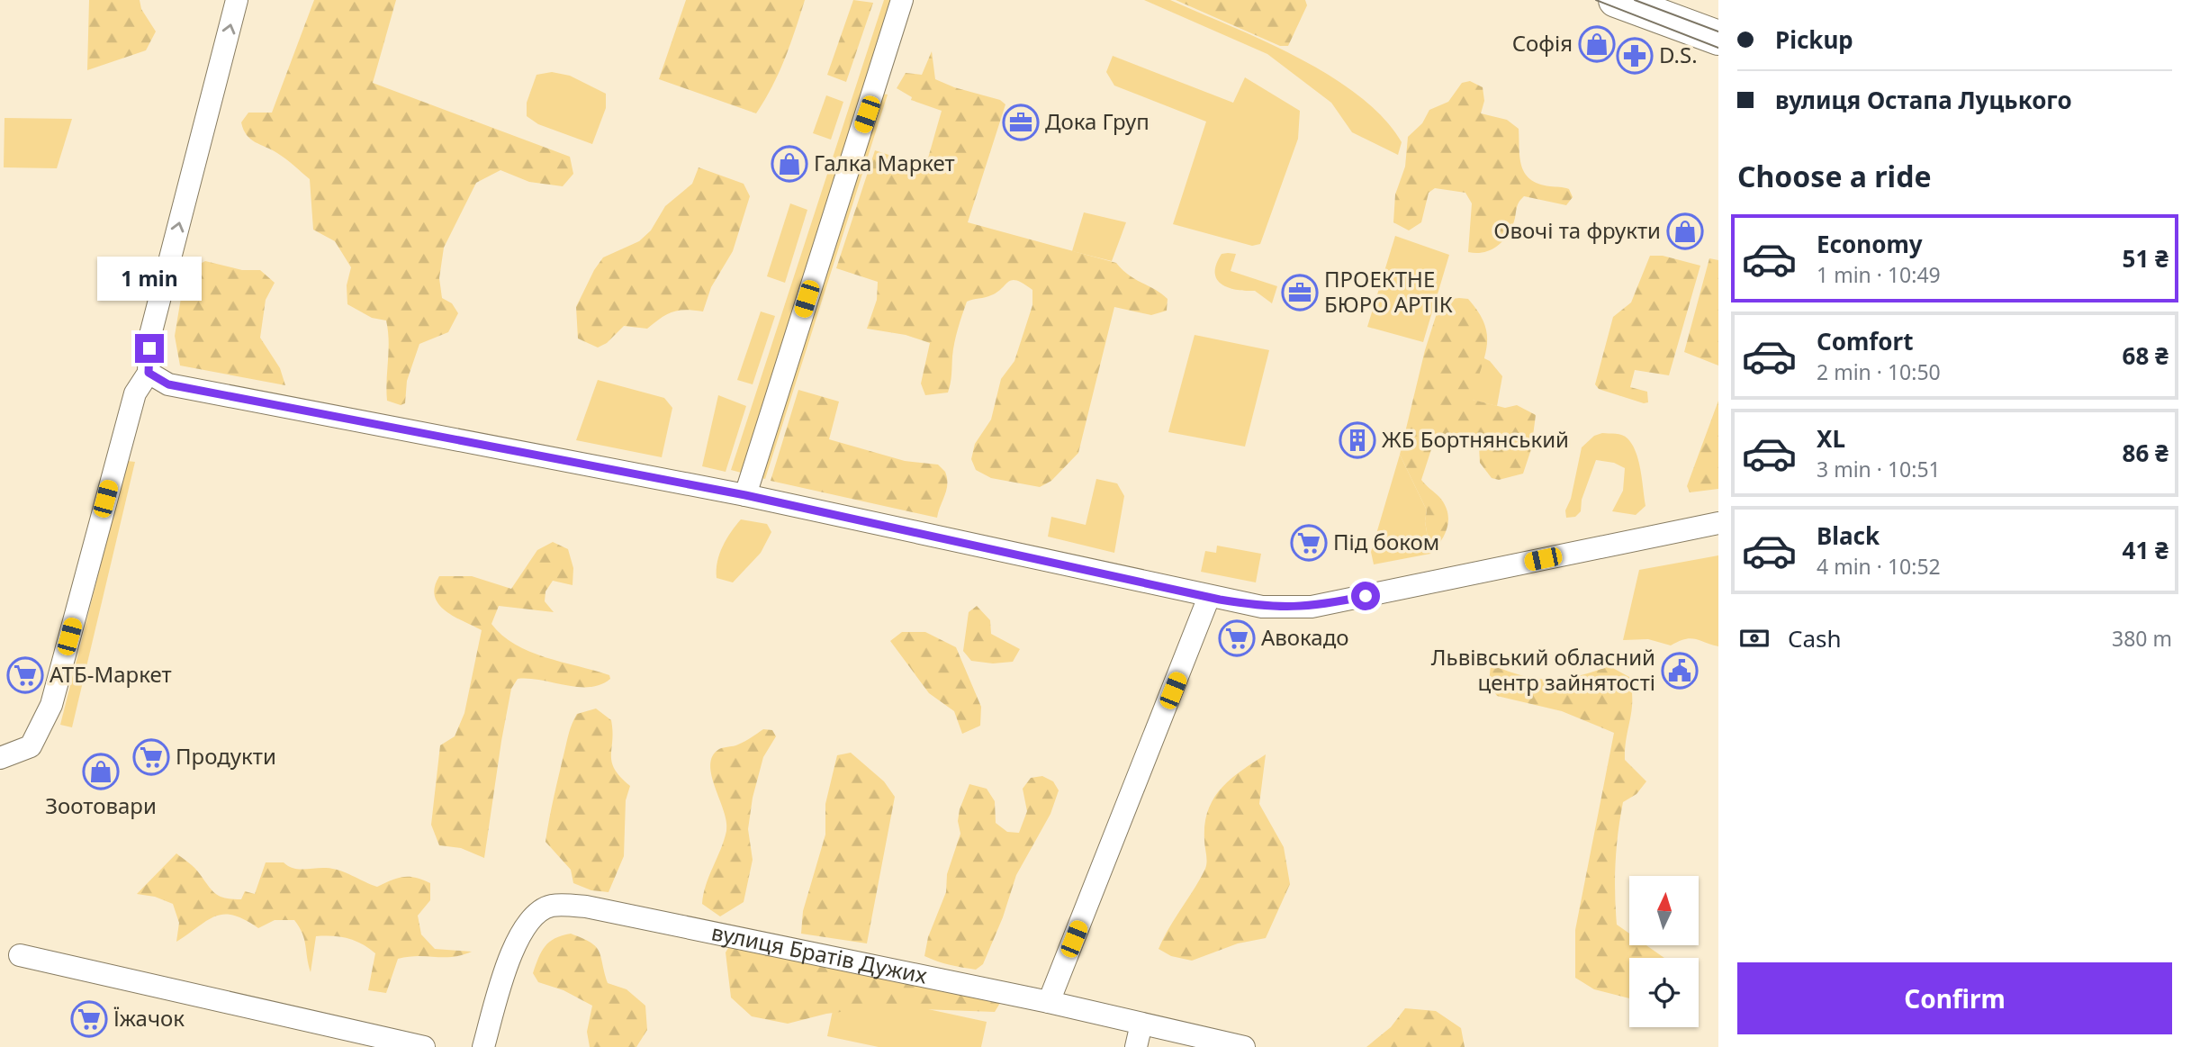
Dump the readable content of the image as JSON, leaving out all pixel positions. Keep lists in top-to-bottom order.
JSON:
{
  "streets": {
    "street": ["вулиця Братів Дужих"]
  },
  "places": {
    "shop": [
      "Софія",
      "Галка Маркет",
      "Овочі та фрукти",
      "Зоотовари"
    ],
    "pharmacy": ["D.S."],
    "office": ["Дока Груп", "ПРОЕКТНЕ БЮРО АРТІК"],
    "building": ["ЖБ Бортнянський"],
    "supermarket": [
      "Під боком",
      "Авокадо",
      "АТБ-Маркет",
      "Продукти",
      "Їжачок"
    ],
    "public building": ["Львівський обласний центр зайнятості"]
  },
  "north": "top",
  "page": {
    "banner": ["Pickup", "вулиця Остапа Луцького"],
    "heading": "Choose a ride",
    "list": [
      {
        "name": "Economy",
        "note": "1 min · 10:49",
        "value": "51 ₴"
      },
      {
        "name": "Comfort",
        "note": "2 min · 10:50",
        "value": "68 ₴"
      },
      {
        "name": "XL",
        "note": "3 min · 10:51",
        "value": "86 ₴"
      },
      {
        "name": "Black",
        "note": "4 min · 10:52",
        "value": "41 ₴"
      }
    ],
    "bubble": "1 min",
    "pay": ["Cash", "380 m"],
    "buttons": "Confirm"
  }
}
